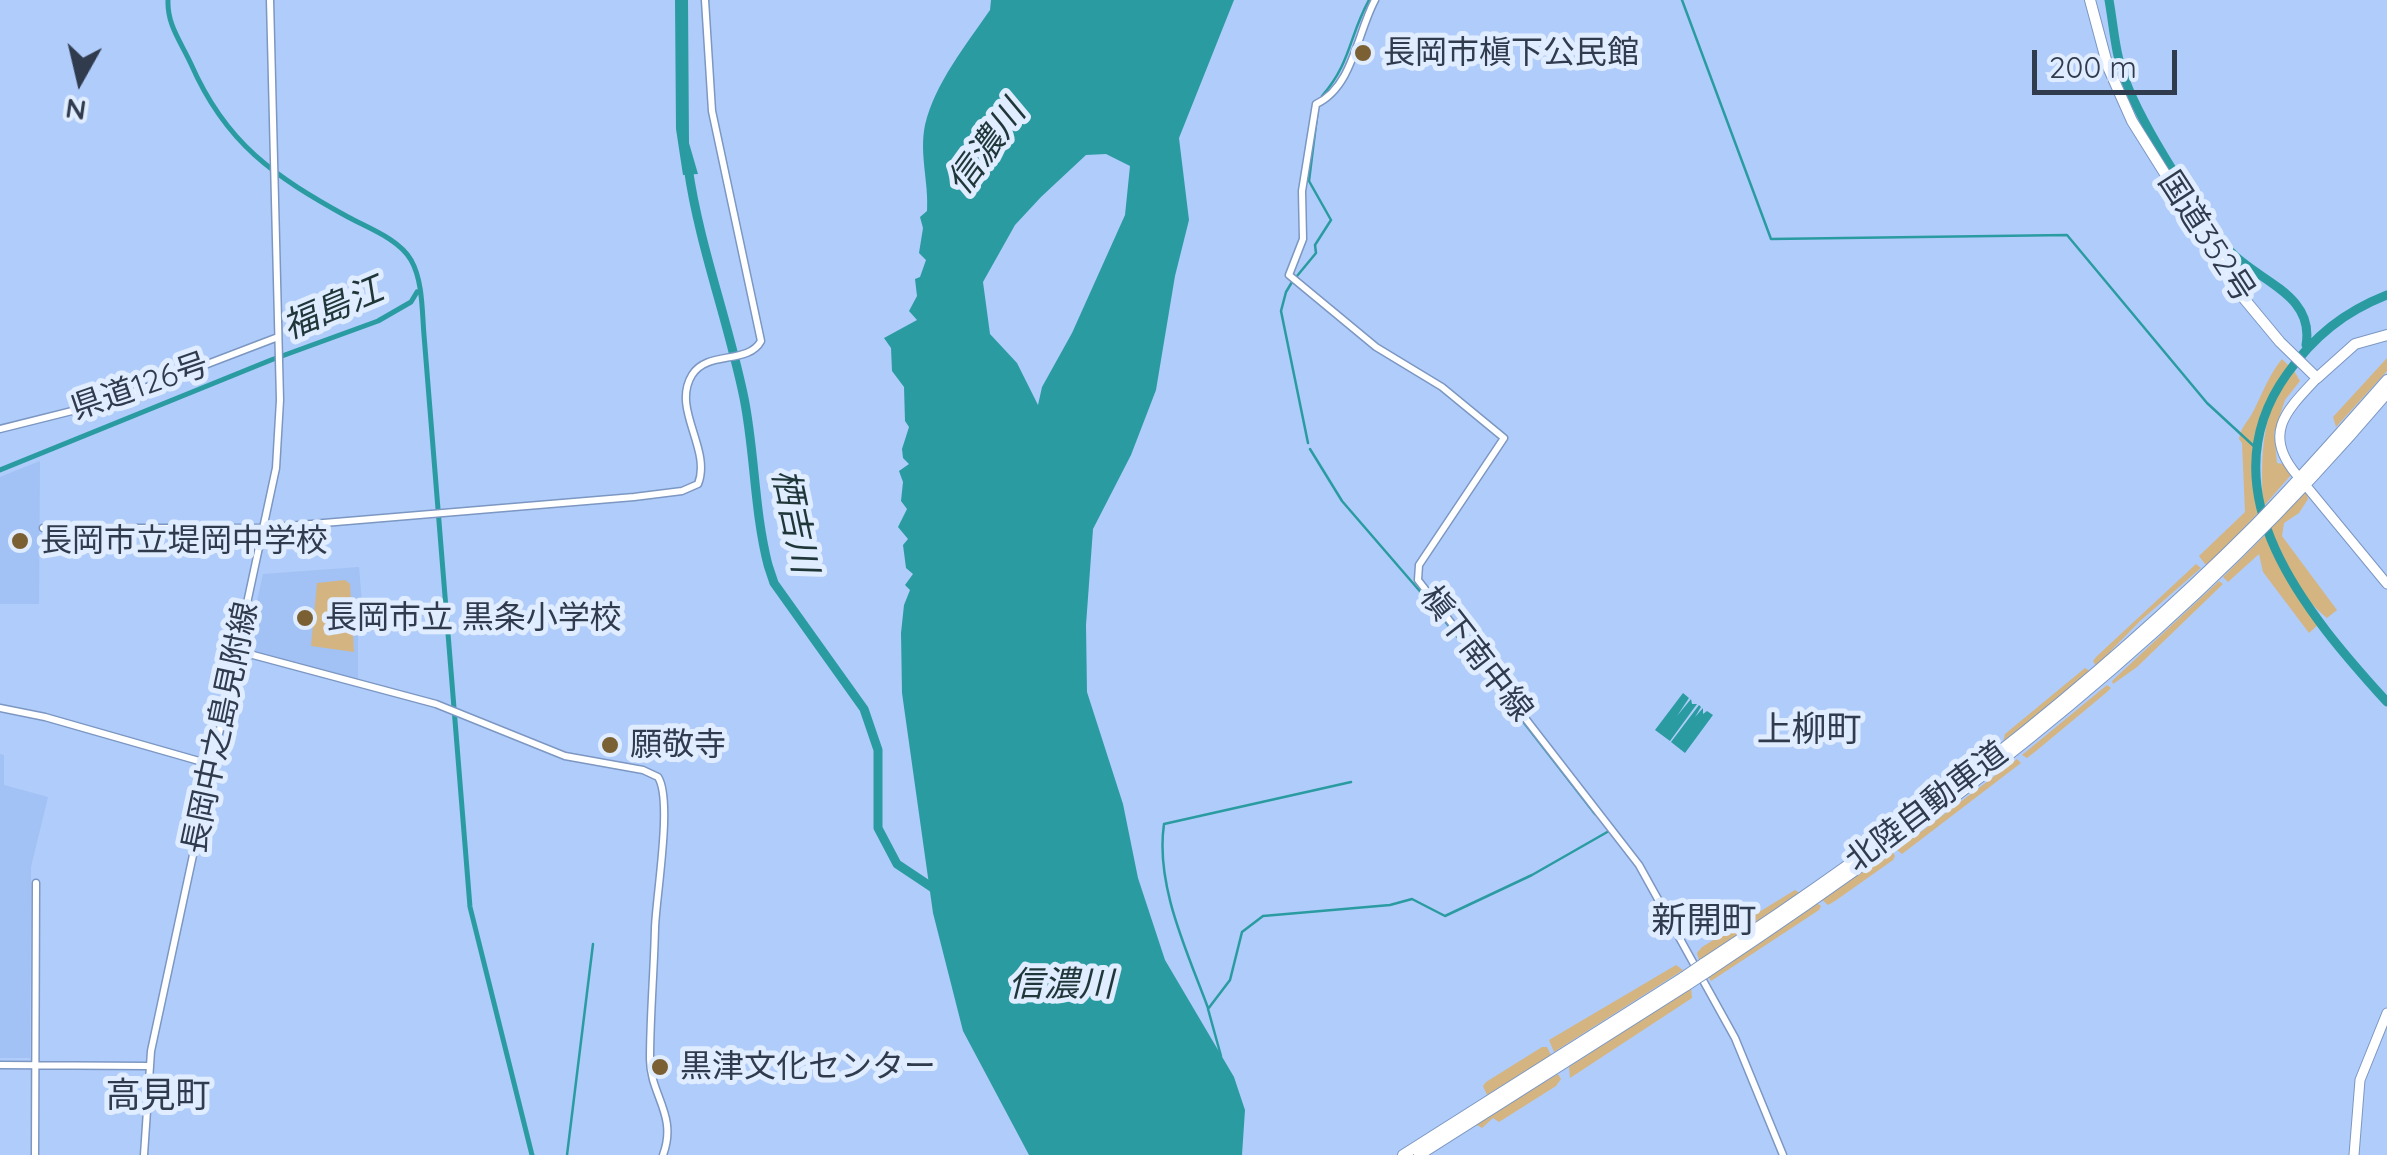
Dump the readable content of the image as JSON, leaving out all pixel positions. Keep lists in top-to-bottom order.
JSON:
{
  "streets": {
    "highway": ["国道352号", "北陸自動車道"],
    "main road": ["県道126号", "槇下南中線", "長岡中之島見附線"]
  },
  "crossings": [
    ["県道126号", "長岡中之島見附線"]
  ],
  "districts": ["上柳町", "新開町", "高見町"],
  "water": ["信濃川", "福島江", "栖吉川"],
  "places": [
    "長岡市槇下公民館",
    "長岡市立堤岡中学校",
    "長岡市立 黒条小学校",
    "願敬寺",
    "黒津文化センター"
  ],
  "scale_bar": "200 m",
  "north": "bottom"
}
